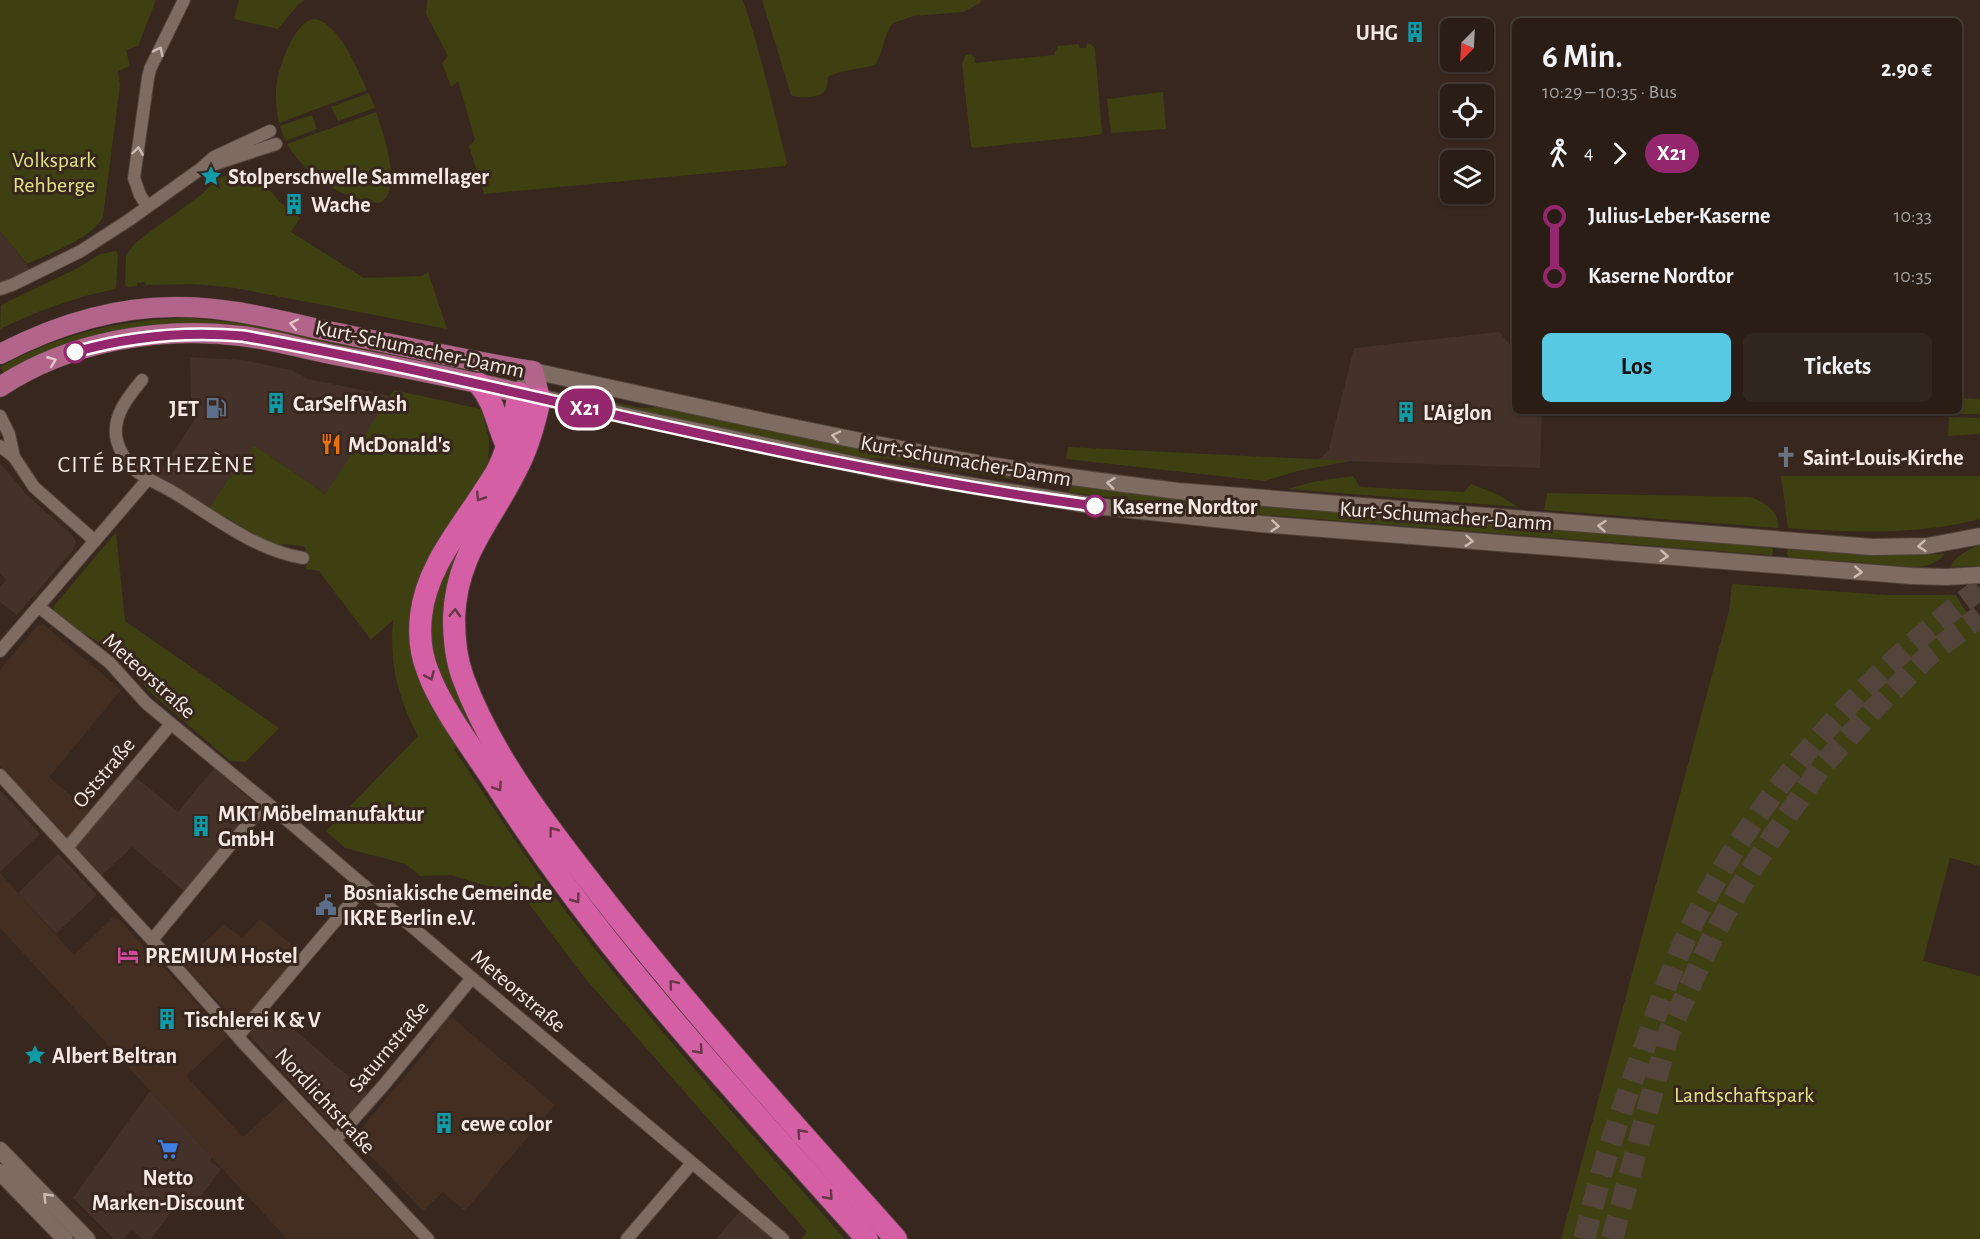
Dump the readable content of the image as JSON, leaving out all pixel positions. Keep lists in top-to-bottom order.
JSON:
{
  "streets": {
    "main road": ["Kurt-Schumacher-Damm"],
    "street": [
      "Meteorstraße",
      "Oststraße",
      "Saturnstraße",
      "Nordlichtstraße"
    ]
  },
  "crossings": [
    ["Meteorstraße", "Oststraße"],
    ["Meteorstraße", "Saturnstraße"],
    ["Oststraße", "Nordlichtstraße"],
    ["Saturnstraße", "Nordlichtstraße"]
  ],
  "districts": ["CITÉ BERTHEZÈNE"],
  "parks": ["Volkspark Rehberge", "Landschaftspark"],
  "places": {
    "building": [
      "UHG",
      "Wache",
      "CarSelfWash",
      "L'Aiglon",
      "MKT Möbelmanufaktur GmbH",
      "Tischlerei K & V",
      "cewe color"
    ],
    "place": ["Stolperschwelle Sammellager", "Albert Beltran"],
    "fuel station": ["JET"],
    "restaurant": ["McDonald's"],
    "church": ["Saint-Louis-Kirche"],
    "other": ["Kaserne Nordtor"],
    "public building": ["Bosniakische Gemeinde IKRE Berlin e.V."],
    "hotel": ["PREMIUM Hostel"],
    "supermarket": ["Netto Marken-Discount"]
  },
  "lines": ["bus line X21"],
  "north": "bottom left",
  "page": {
    "on_map": "X21",
    "heading": ["6 Min.", "10:29 – 10:35 · Bus", "2.90 €"],
    "legs": ["4", "X21"],
    "list": [
      {
        "name": "Julius-Leber-Kaserne",
        "value": "10:33"
      },
      {
        "name": "Kaserne Nordtor",
        "value": "10:35"
      }
    ],
    "buttons": ["Los", "Tickets"]
  }
}
